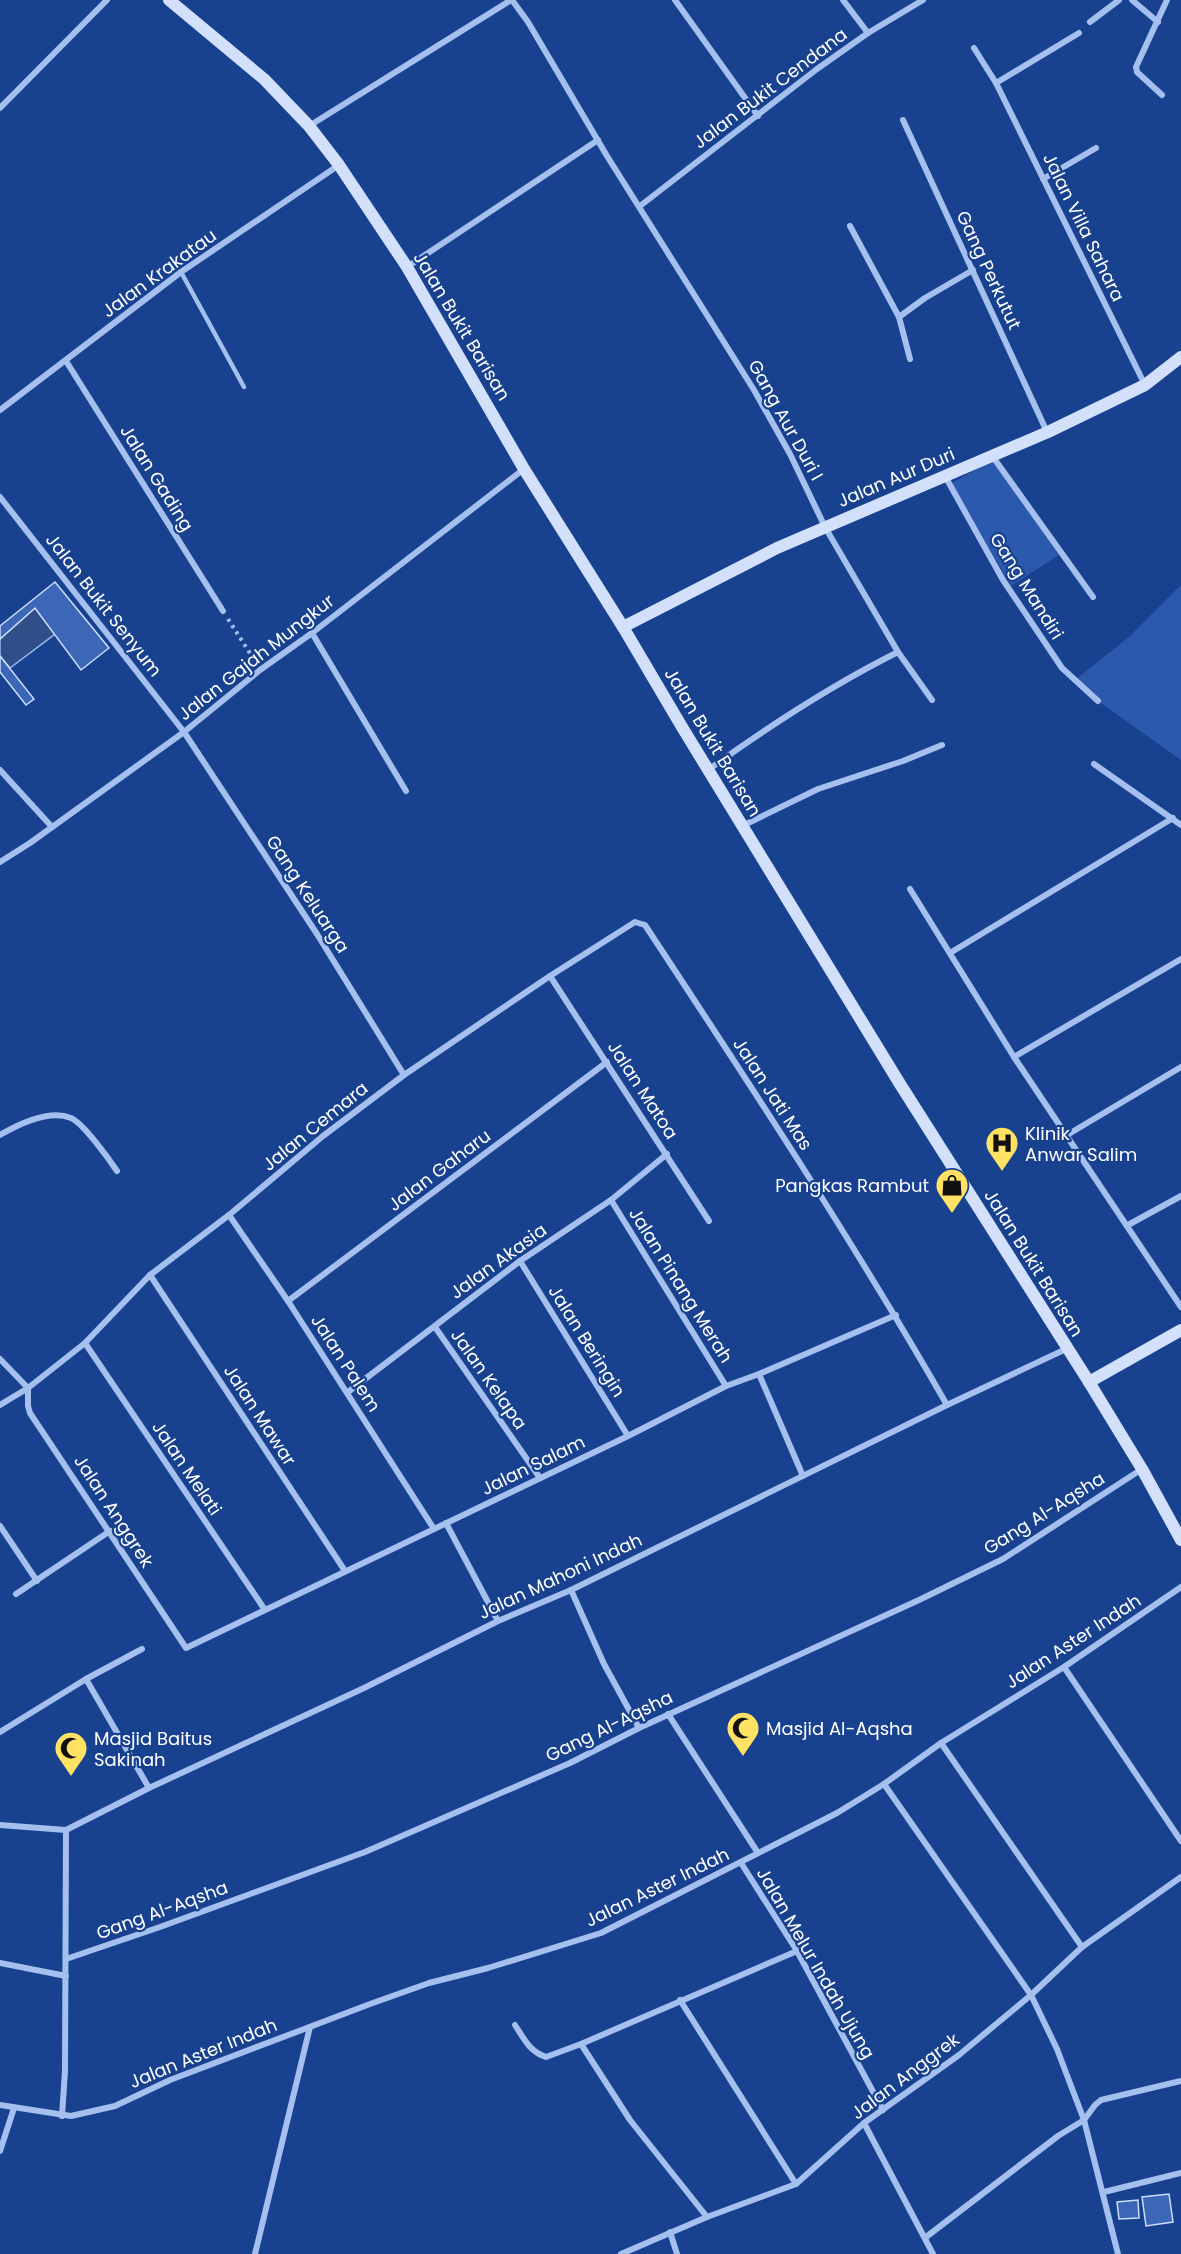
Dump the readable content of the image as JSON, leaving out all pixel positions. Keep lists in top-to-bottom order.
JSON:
{
  "streets": {
    "main road": ["Jalan Bukit Barisan", "Jalan Aur Duri"],
    "street": [
      "Jalan Bukit Cendana",
      "Jalan Villa Sahara",
      "Gang Perkutut",
      "Jalan Krakatau",
      "Gang Aur Duri I",
      "Jalan Gading",
      "Gang Mandiri",
      "Jalan Bukit Senyum",
      "Jalan Gajah Mungkur",
      "Gang Keluarga",
      "Jalan Matoa",
      "Jalan Jati Mas",
      "Jalan Cemara",
      "Jalan Gaharu",
      "Jalan Akasia",
      "Jalan Pinang Merah",
      "Jalan Beringin",
      "Jalan Palem",
      "Jalan Kelapa",
      "Jalan Mawar",
      "Jalan Salam",
      "Jalan Melati",
      "Jalan Anggrek",
      "Gang Al-Aqsha",
      "Jalan Mahoni Indah",
      "Jalan Aster Indah",
      "Jalan Melur Indah Ujung"
    ]
  },
  "crossings": [
    ["Jalan Bukit Cendana", "Gang Aur Duri I"],
    ["Jalan Villa Sahara", "Jalan Aur Duri"],
    ["Gang Perkutut", "Jalan Aur Duri"],
    ["Jalan Krakatau", "Jalan Bukit Barisan"],
    ["Jalan Krakatau", "Jalan Gading"],
    ["Jalan Bukit Barisan", "Jalan Aur Duri"],
    ["Jalan Bukit Barisan", "Jalan Gajah Mungkur"],
    ["Jalan Bukit Barisan", "Gang Al-Aqsha"],
    ["Jalan Bukit Barisan", "Jalan Mahoni Indah"],
    ["Gang Aur Duri I", "Jalan Aur Duri"],
    ["Jalan Aur Duri", "Gang Mandiri"],
    ["Jalan Bukit Senyum", "Jalan Gajah Mungkur"],
    ["Jalan Bukit Senyum", "Gang Keluarga"],
    ["Jalan Gajah Mungkur", "Gang Keluarga"],
    ["Gang Keluarga", "Jalan Cemara"],
    ["Jalan Matoa", "Jalan Cemara"],
    ["Jalan Matoa", "Jalan Gaharu"],
    ["Jalan Matoa", "Jalan Akasia"],
    ["Jalan Jati Mas", "Jalan Cemara"],
    ["Jalan Jati Mas", "Jalan Salam"],
    ["Jalan Jati Mas", "Jalan Mahoni Indah"],
    ["Jalan Cemara", "Jalan Palem"],
    ["Jalan Cemara", "Jalan Mawar"],
    ["Jalan Cemara", "Jalan Melati"],
    ["Jalan Cemara", "Jalan Anggrek"],
    ["Jalan Gaharu", "Jalan Palem"],
    ["Jalan Akasia", "Jalan Pinang Merah"],
    ["Jalan Akasia", "Jalan Beringin"],
    ["Jalan Akasia", "Jalan Palem"],
    ["Jalan Akasia", "Jalan Kelapa"],
    ["Jalan Pinang Merah", "Jalan Salam"],
    ["Jalan Beringin", "Jalan Salam"],
    ["Jalan Palem", "Jalan Salam"],
    ["Jalan Kelapa", "Jalan Salam"],
    ["Jalan Mawar", "Jalan Salam"],
    ["Jalan Salam", "Jalan Melati"],
    ["Jalan Salam", "Jalan Anggrek"],
    ["Jalan Anggrek", "Jalan Melur Indah Ujung"],
    ["Jalan Aster Indah", "Jalan Melur Indah Ujung"]
  ],
  "places": {
    "hospital": ["Klinik Anwar Salim"],
    "shop": ["Pangkas Rambut"],
    "mosque": ["Masjid Al-Aqsha", "Masjid Baitus Sakinah"]
  }
}
